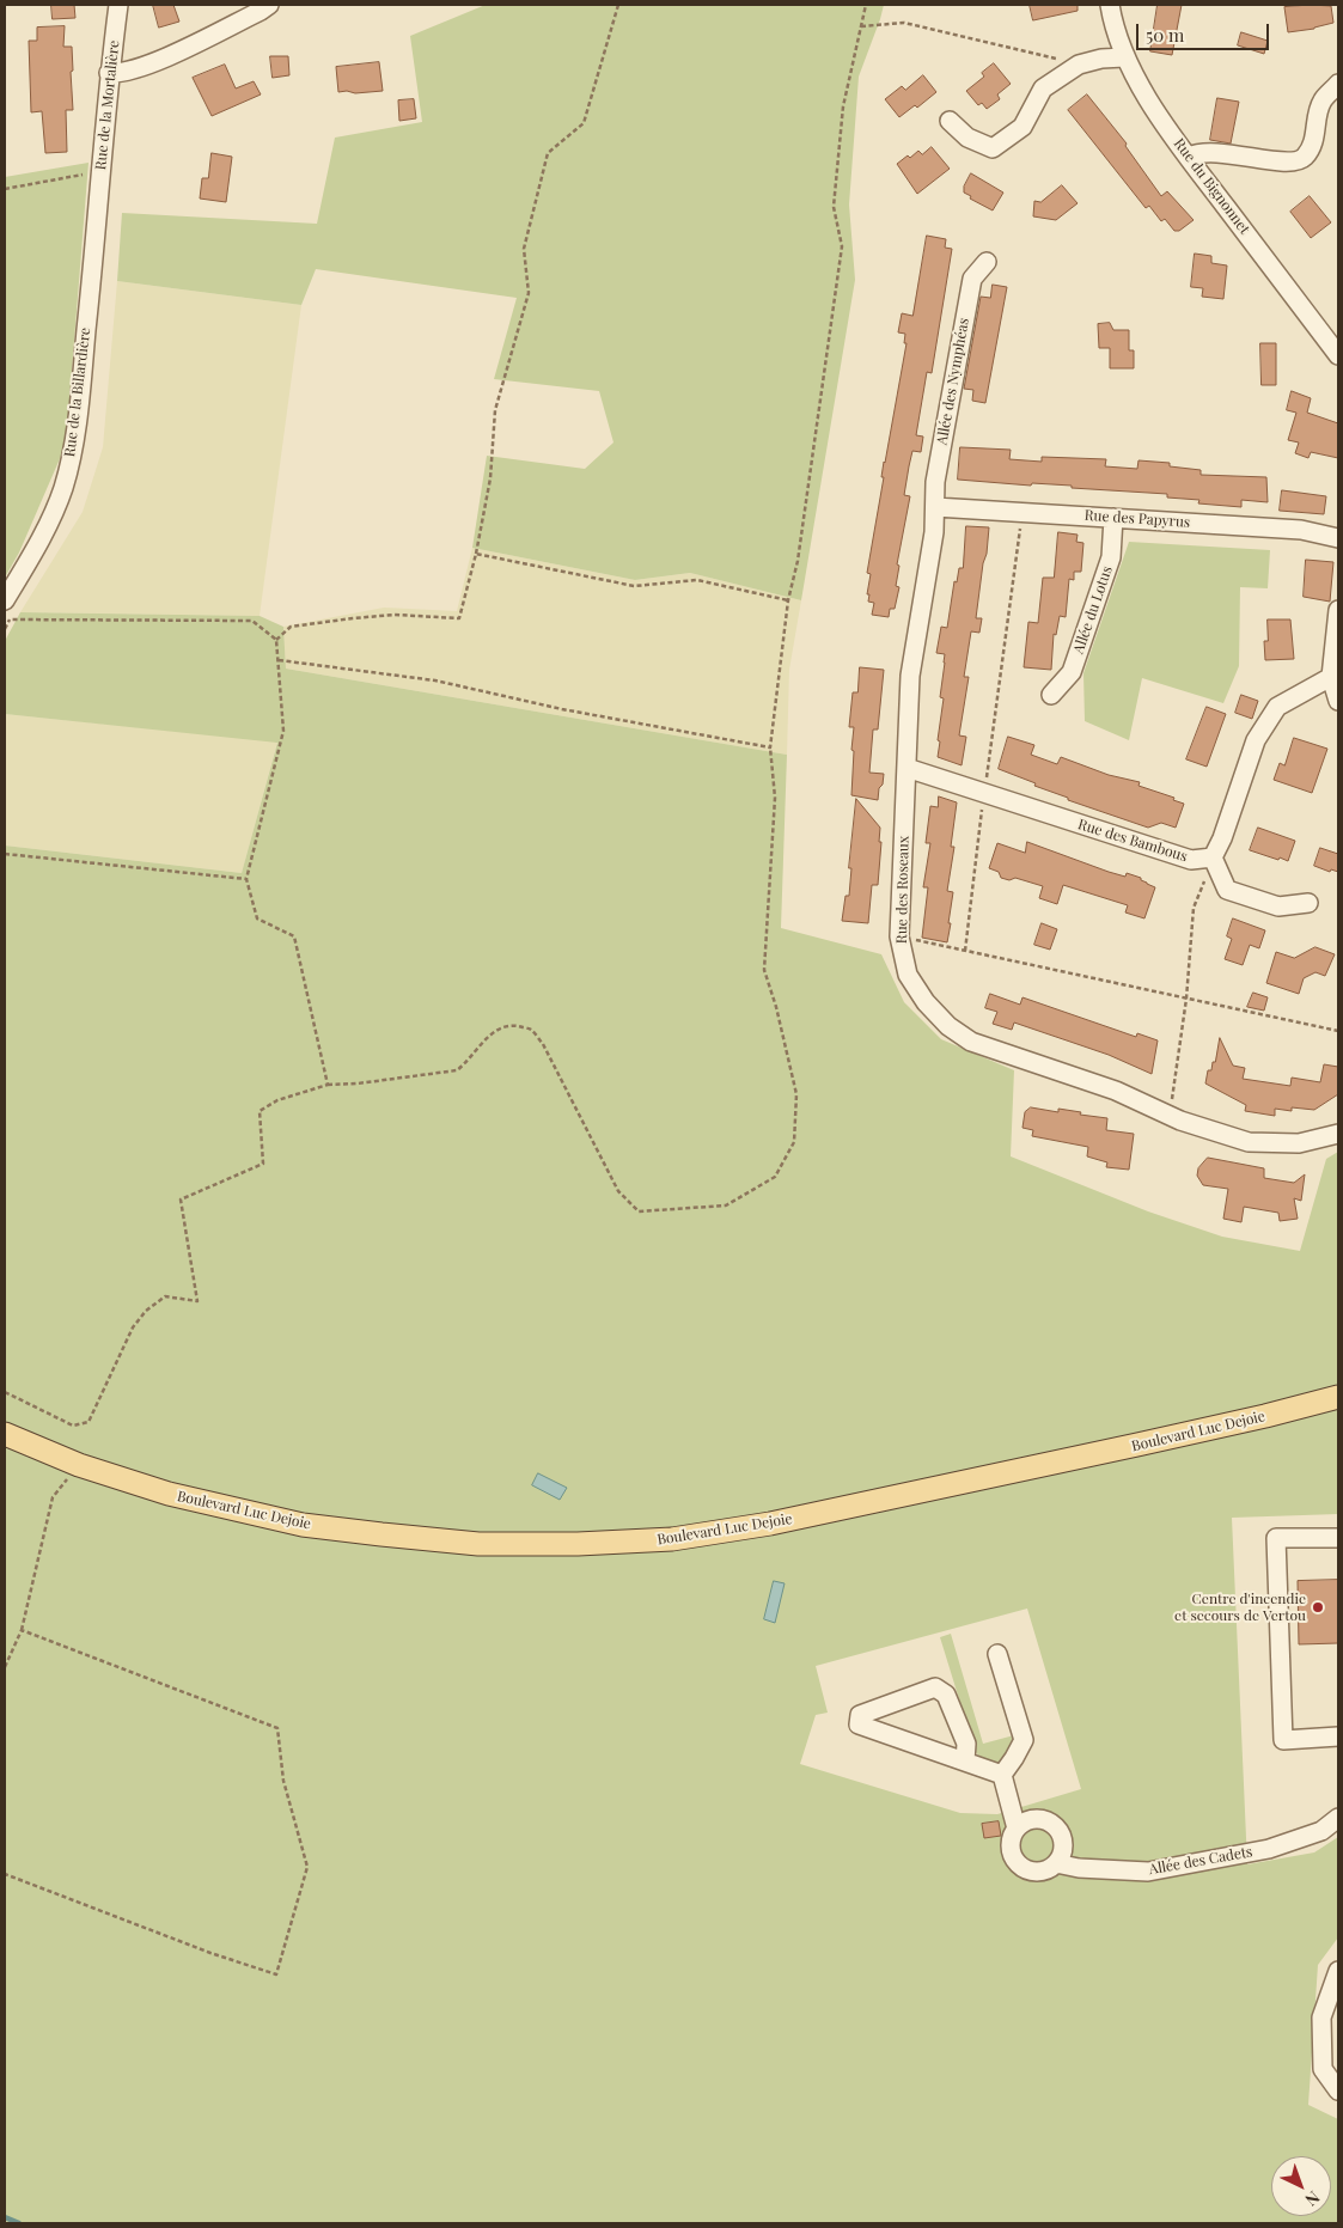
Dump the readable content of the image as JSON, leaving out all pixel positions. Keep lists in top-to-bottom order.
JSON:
{
  "streets": {
    "main road": ["Boulevard Luc Dejoie"],
    "street": [
      "Rue de la Mortalière",
      "Rue du Bignonnet",
      "Allée des Nymphéas",
      "Rue de la Billardière",
      "Rue des Papyrus",
      "Allée du Lotus",
      "Rue des Bambous",
      "Rue des Roseaux",
      "Allée des Cadets"
    ]
  },
  "crossings": [
    ["Rue de la Mortalière", "Rue de la Billardière"],
    ["Allée des Nymphéas", "Rue des Papyrus"],
    ["Allée des Nymphéas", "Rue des Roseaux"],
    ["Rue des Papyrus", "Allée du Lotus"],
    ["Rue des Papyrus", "Rue des Roseaux"],
    ["Rue des Bambous", "Rue des Roseaux"]
  ],
  "places": ["Centre d'incendie et secours de Vertou"],
  "scale_bar": "50 m",
  "north": "bottom right"
}
